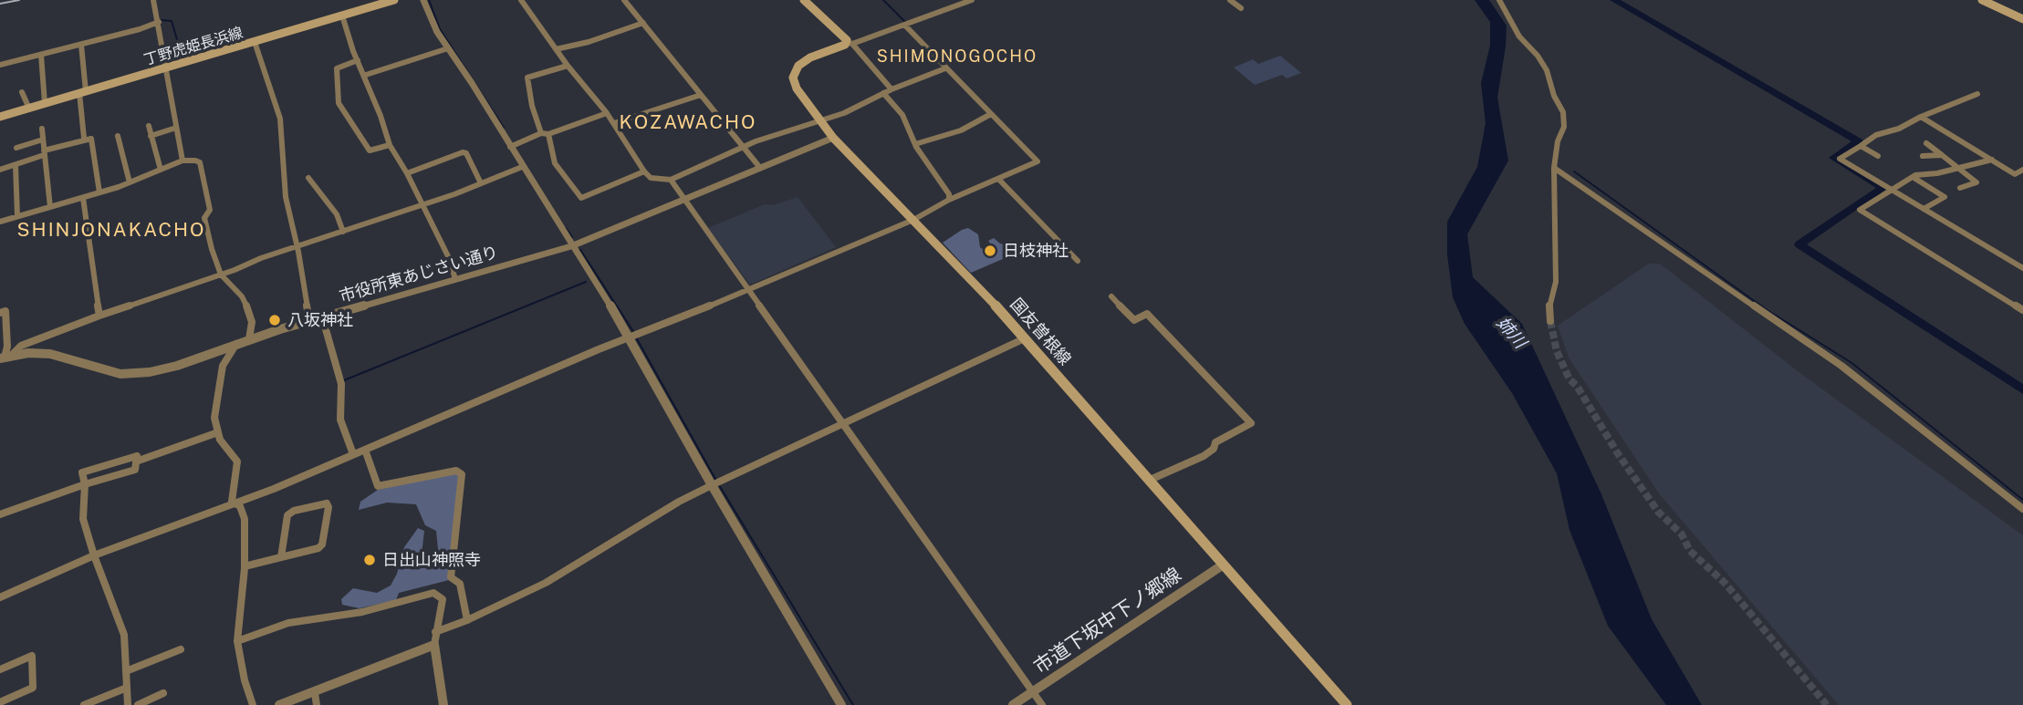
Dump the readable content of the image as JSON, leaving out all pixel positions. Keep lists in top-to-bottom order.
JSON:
{
  "streets": {
    "main road": ["丁野虎姫長浜線", "国友曽根線"],
    "street": ["市役所東あじさい通り", "市道下坂中下ノ郷線"]
  },
  "crossings": [
    ["市役所東あじさい通り", "国友曽根線"],
    ["国友曽根線", "市道下坂中下ノ郷線"]
  ],
  "districts": ["SHIMONOGOCHO", "KOZAWACHO", "SHINJONAKACHO"],
  "water": ["姉川"],
  "places": ["日枝神社", "八坂神社", "日出山神照寺"]
}
